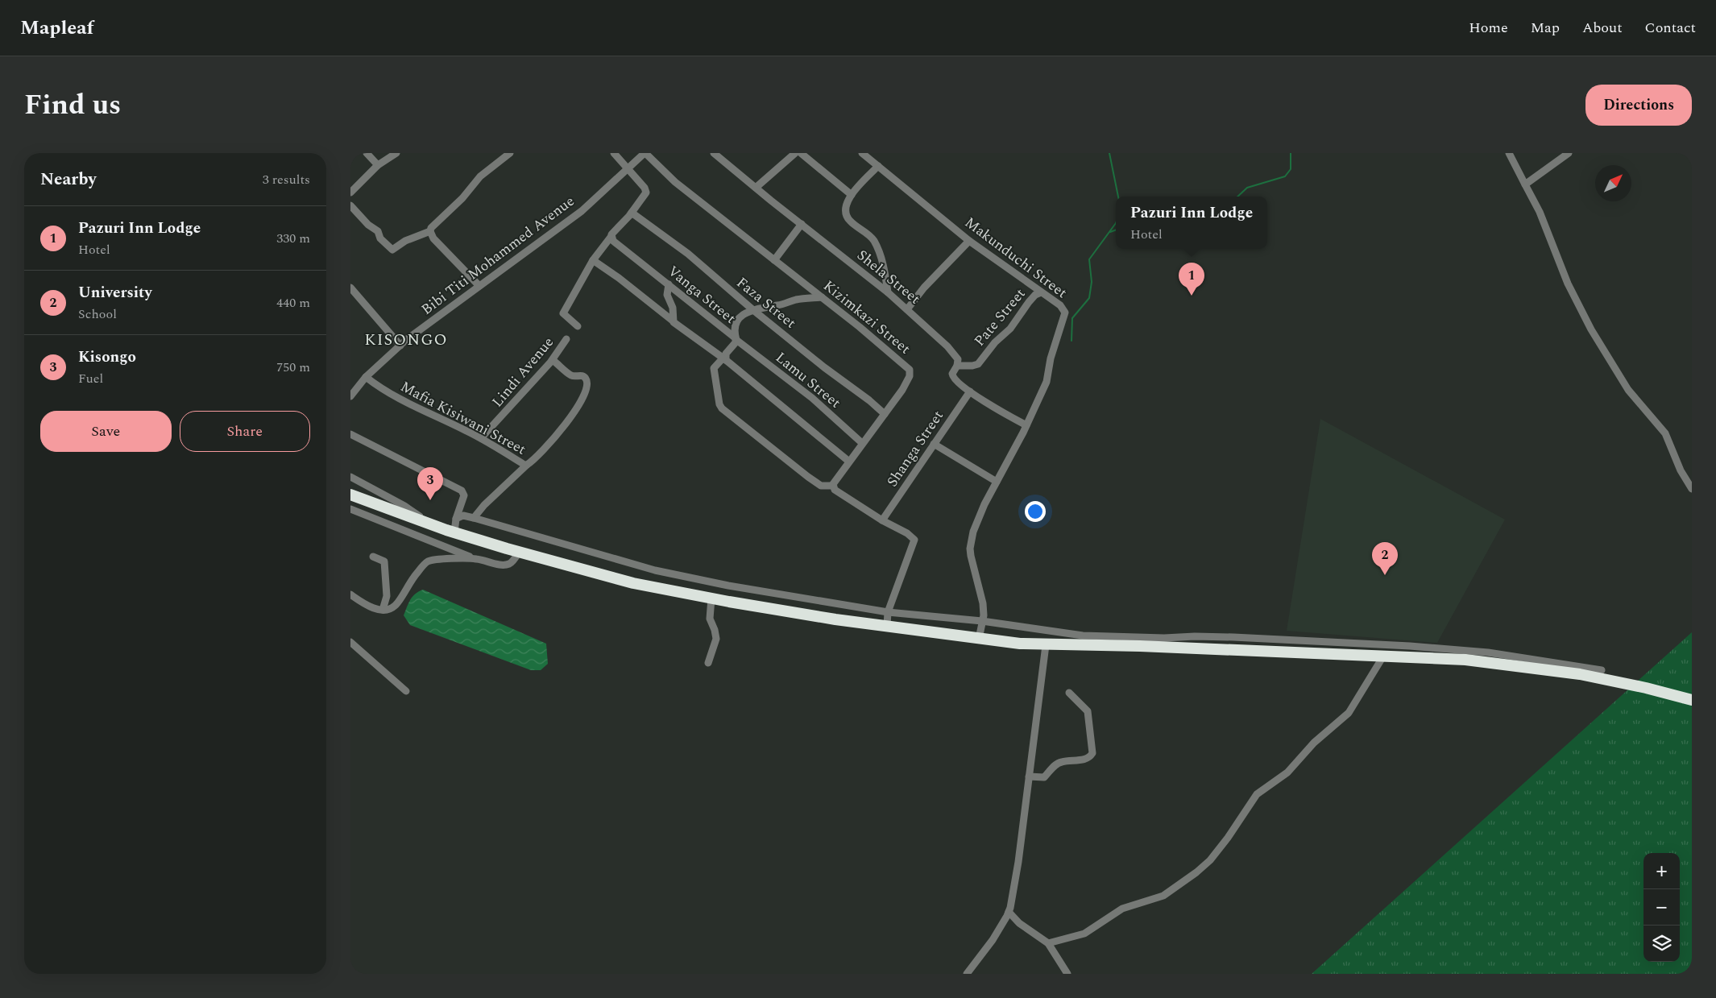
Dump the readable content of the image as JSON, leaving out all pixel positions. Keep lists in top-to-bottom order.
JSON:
{
  "streets": {
    "street": [
      "Bibi Titi Mohammed Avenue",
      "Makunduchi Street",
      "Shela Street",
      "Vanga Street",
      "Faza Street",
      "Kizimkazi Street",
      "Pate Street",
      "Lindi Avenue",
      "Lamu Street",
      "Mafia Kisiwani Street",
      "Shanga Street"
    ]
  },
  "crossings": [
    ["Bibi Titi Mohammed Avenue", "Kizimkazi Street"],
    ["Bibi Titi Mohammed Avenue", "Mafia Kisiwani Street"],
    ["Makunduchi Street", "Shela Street"],
    ["Makunduchi Street", "Pate Street"],
    ["Shela Street", "Pate Street"],
    ["Shela Street", "Shanga Street"],
    ["Vanga Street", "Kizimkazi Street"],
    ["Vanga Street", "Lamu Street"],
    ["Faza Street", "Kizimkazi Street"],
    ["Kizimkazi Street", "Lamu Street"],
    ["Lindi Avenue", "Mafia Kisiwani Street"]
  ],
  "districts": ["KISONGO"],
  "north": "top right",
  "page": {
    "header": "Mapleaf",
    "nav": [
      "Home",
      "Map",
      "About",
      "Contact"
    ],
    "title": "Find us",
    "buttons": [
      "Directions",
      ["Save", "Share"]
    ],
    "heading": ["Nearby", "3 results"],
    "popup": ["Pazuri Inn Lodge", "Hotel"],
    "list": [
      {
        "mark": "1",
        "name": "Pazuri Inn Lodge",
        "note": "Hotel",
        "value": "330 m"
      },
      {
        "mark": "2",
        "name": "University",
        "note": "School",
        "value": "440 m"
      },
      {
        "mark": "3",
        "name": "Kisongo",
        "note": "Fuel",
        "value": "750 m"
      }
    ],
    "pins": ["1", "3", "2"],
    "map_buttons": ["+", "−"]
  }
}
